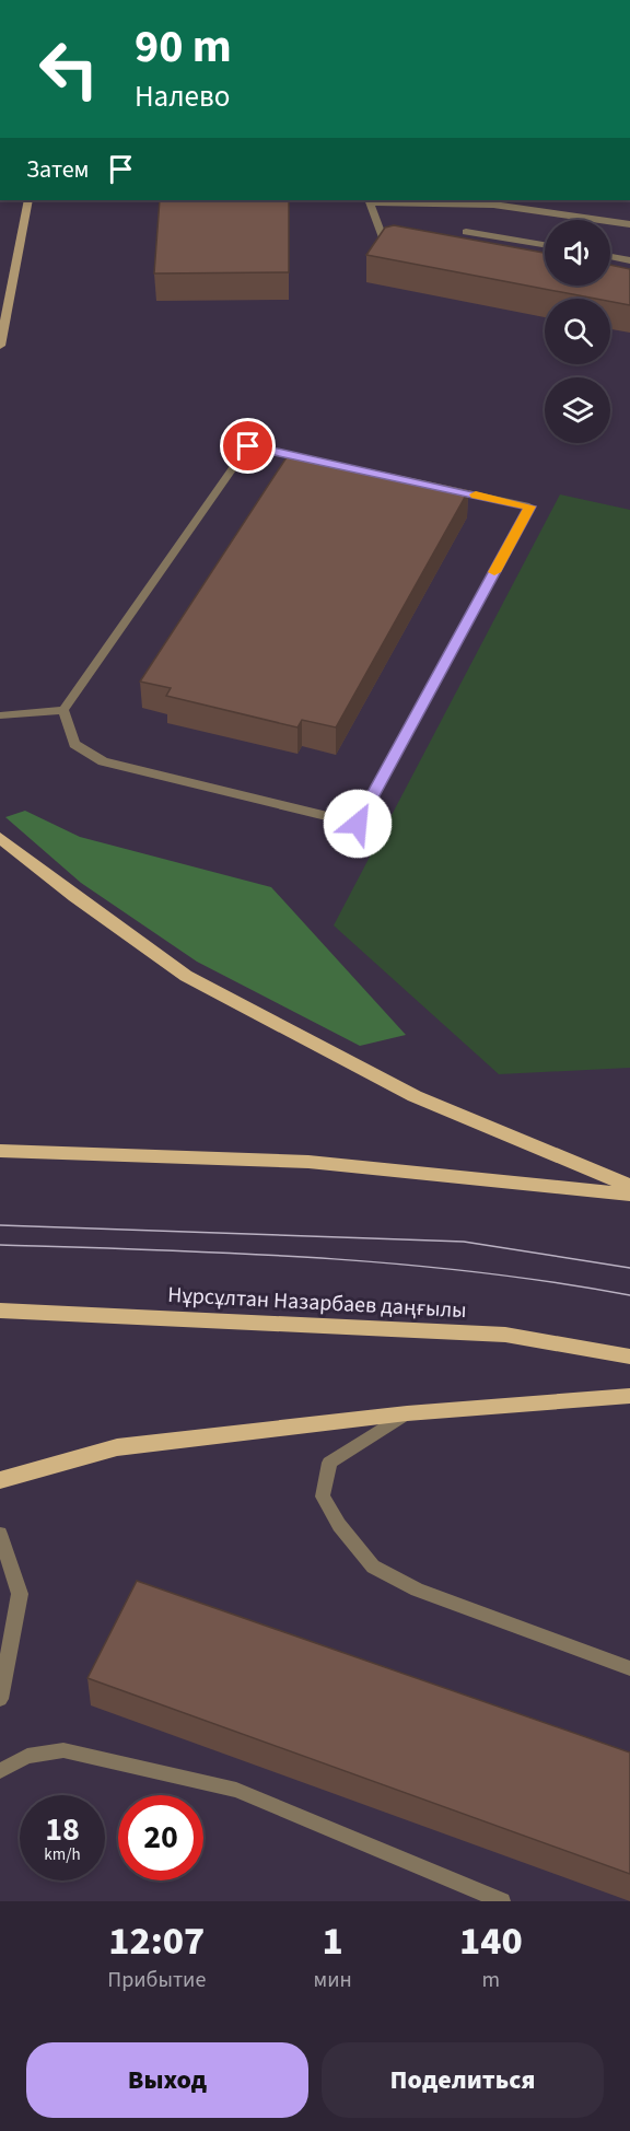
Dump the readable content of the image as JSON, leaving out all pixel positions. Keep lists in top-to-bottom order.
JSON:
{
  "streets": {
    "main road": ["Нұрсұлтан Назарбаев даңғылы"]
  },
  "page": {
    "turn": ["90 m", "Налево"],
    "then": "Затем",
    "speed": "18 km/h",
    "limit": "20",
    "eta": [
      "12:07",
      "Прибытие",
      "1",
      "мин",
      "140",
      "m"
    ],
    "buttons": ["Выход", "Поделиться"]
  }
}
